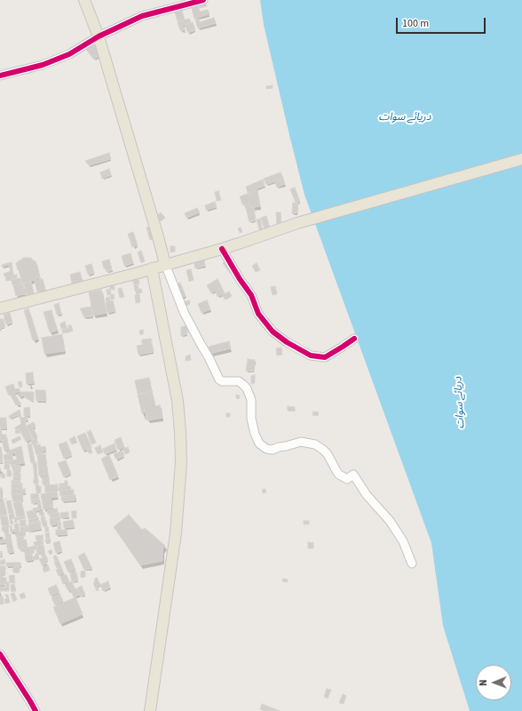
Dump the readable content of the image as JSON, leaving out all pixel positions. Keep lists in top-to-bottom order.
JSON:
{
  "water": ["دریائے سوات"],
  "scale_bar": "100 m",
  "north": "left"
}
